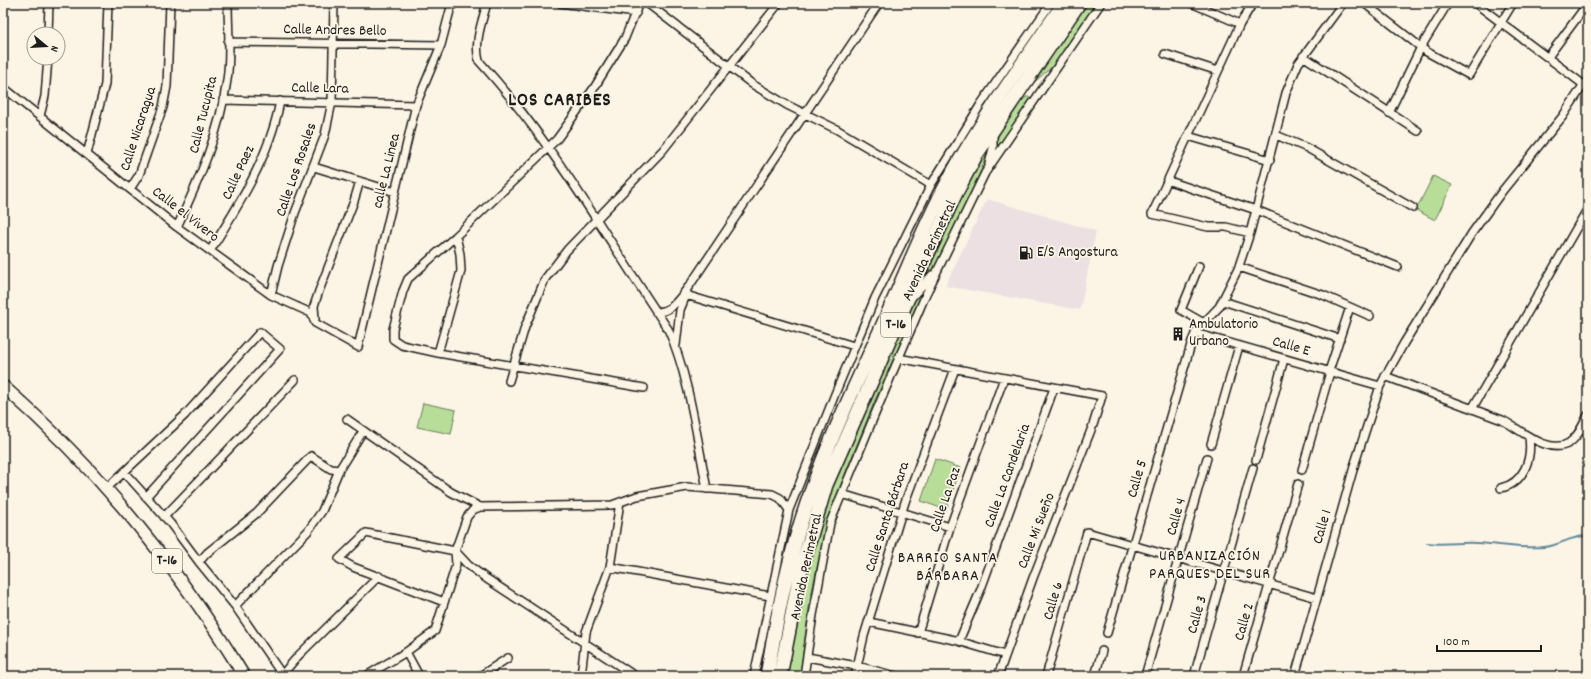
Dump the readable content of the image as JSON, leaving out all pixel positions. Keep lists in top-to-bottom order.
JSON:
{
  "streets": {
    "highway": ["Avenida Perimetral", "T-16"],
    "street": [
      "Calle Andres Bello",
      "Calle Lara",
      "Calle Tucupita",
      "Calle Nicaragua",
      "Calle Los Rosales",
      "calle La Linea",
      "Calle Paez",
      "Calle el Vivero",
      "Calle E",
      "Calle La Candelaria",
      "Calle 5",
      "Calle La Paz",
      "Calle Santa Bárbara",
      "Calle 4",
      "Calle 1",
      "Calle Mi Sueño",
      "Calle 6",
      "Calle 3",
      "Calle 2"
    ]
  },
  "crossings": [
    ["Calle Andres Bello", "Calle Tucupita"],
    ["Calle Andres Bello", "Calle Los Rosales"],
    ["Calle Andres Bello", "calle La Linea"],
    ["Calle Lara", "Calle Tucupita"],
    ["Calle Lara", "Calle Los Rosales"],
    ["Calle Lara", "calle La Linea"],
    ["Calle Lara", "Calle Paez"],
    ["Calle Tucupita", "Calle el Vivero"],
    ["Calle Nicaragua", "Calle el Vivero"],
    ["Calle Los Rosales", "Calle el Vivero"],
    ["calle La Linea", "Calle el Vivero"],
    ["Calle Paez", "Calle el Vivero"],
    ["Calle E", "Calle 5"],
    ["Calle E", "Calle 1"],
    ["Calle La Candelaria", "Calle Mi Sueño"],
    ["Calle 5", "Calle 6"]
  ],
  "districts": ["LOS CARIBES", "URBANIZACIÓN PARQUES DEL SUR", "BARRIO SANTA BÁRBARA"],
  "places": {
    "fuel station": ["E/S Angostura"],
    "building": ["Ambulatorio Urbano"]
  },
  "scale_bar": "100 m",
  "north": "right"
}
